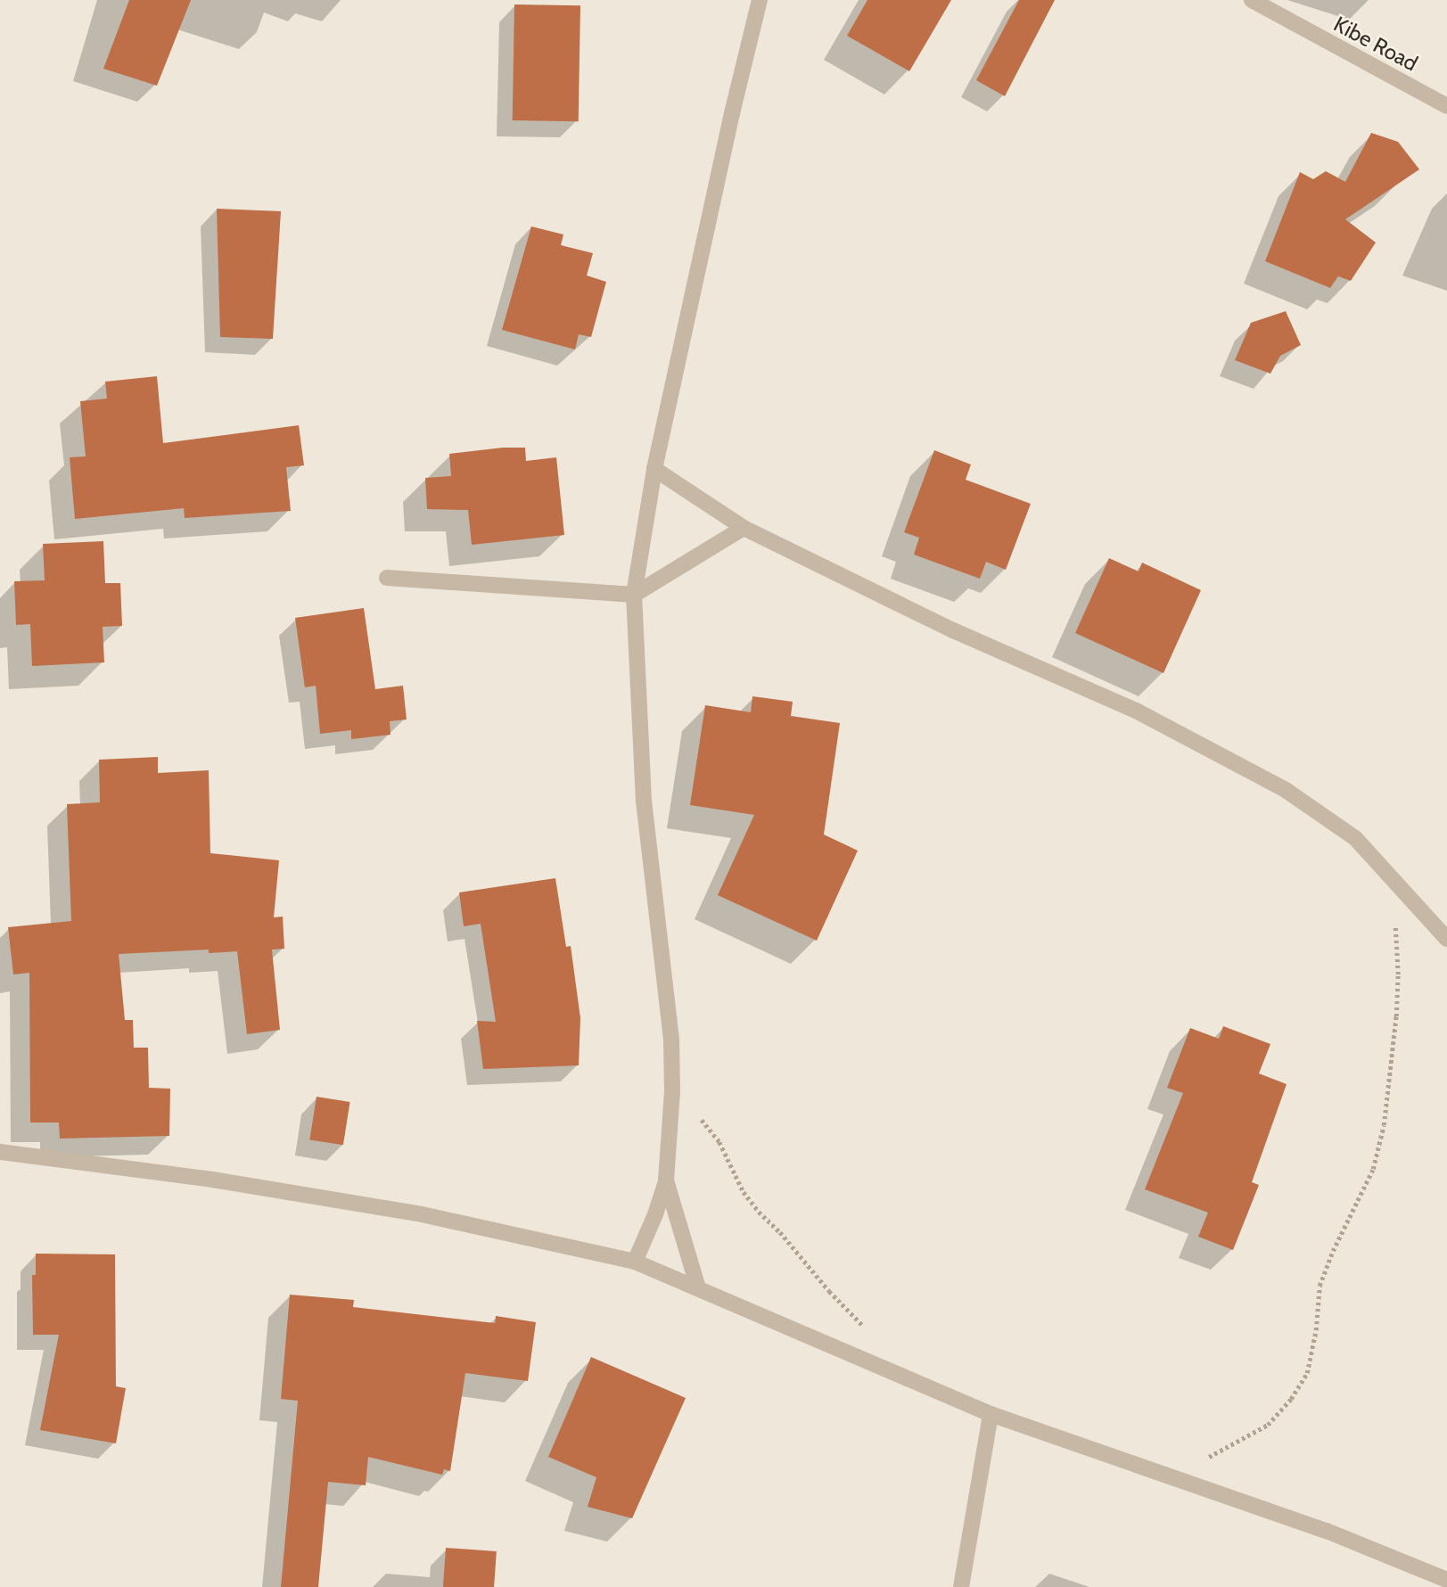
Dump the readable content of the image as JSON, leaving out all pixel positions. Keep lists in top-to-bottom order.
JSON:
{
  "streets": {
    "street": ["Kibe Road"]
  }
}
